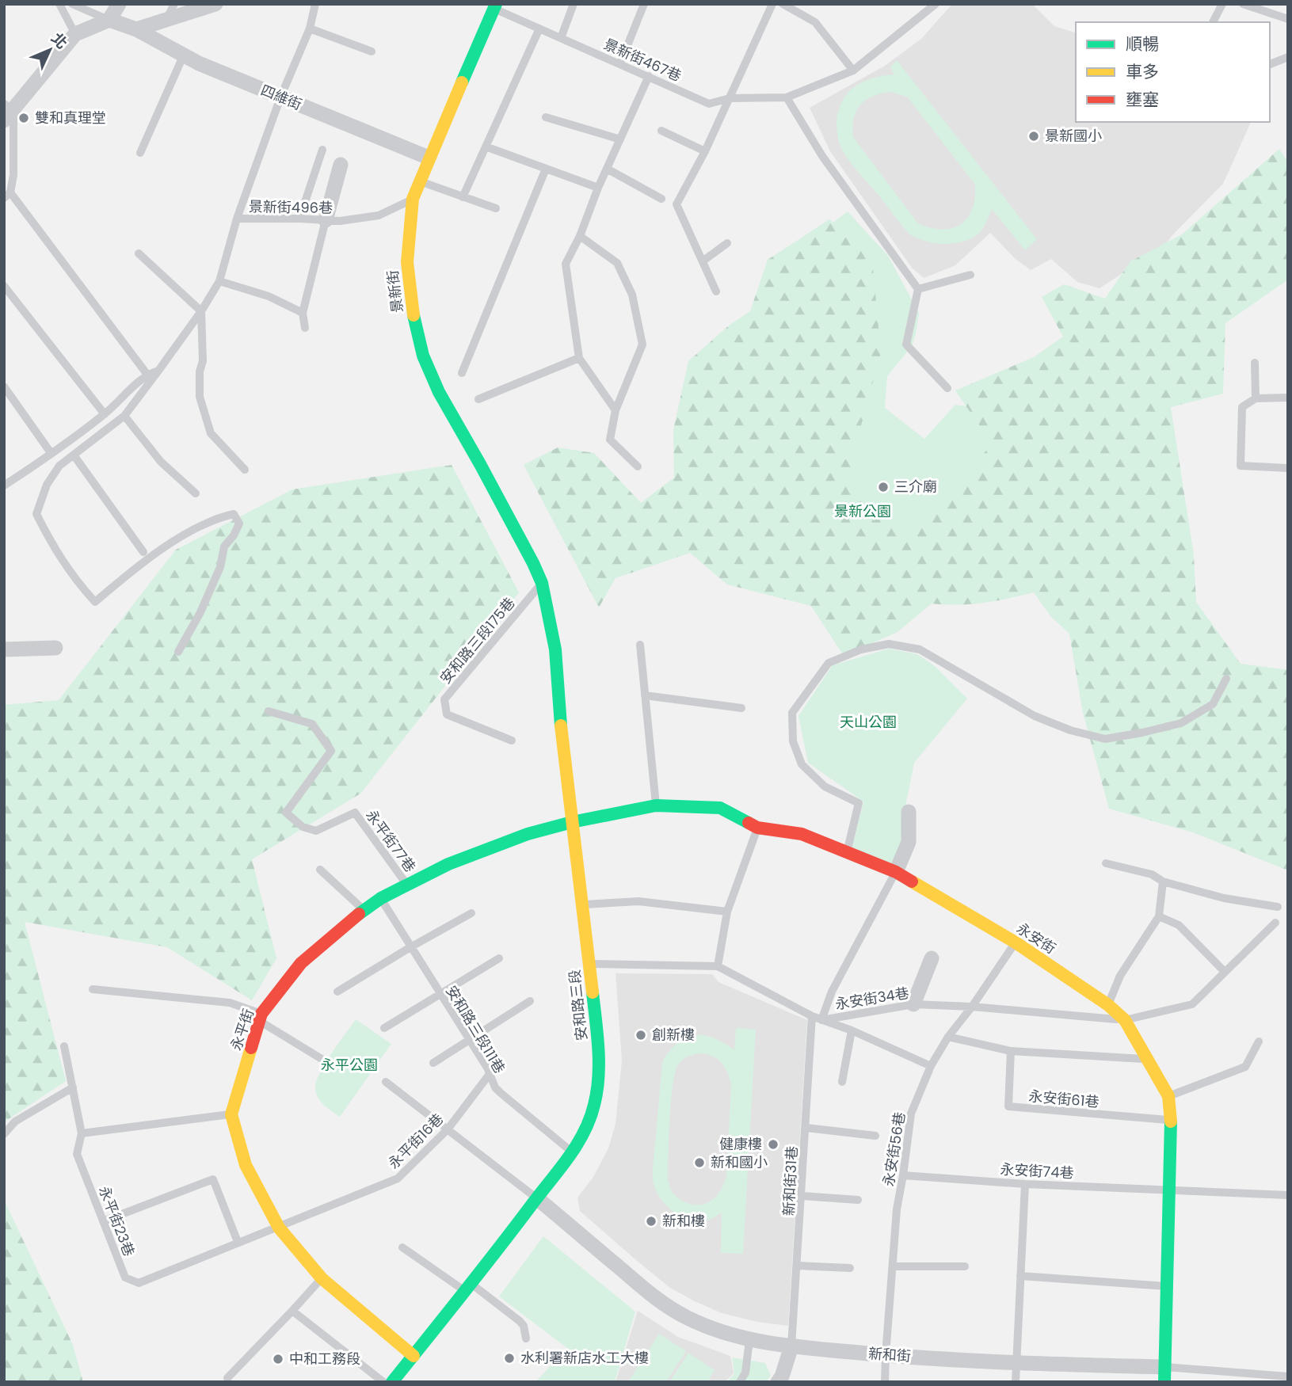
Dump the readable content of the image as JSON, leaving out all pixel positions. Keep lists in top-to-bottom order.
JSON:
{
  "streets": {
    "street": [
      "四維街",
      "景新街",
      "永安街",
      "安和路三段",
      "永平街",
      "新和街"
    ],
    "lane": [
      "景新街467巷",
      "景新街496巷",
      "安和路三段175巷",
      "永平街77巷",
      "永安街34巷",
      "安和路三段111巷",
      "永安街61巷",
      "永平街16巷",
      "永安街56巷",
      "永安街74巷",
      "新和街31巷",
      "永平街23巷"
    ]
  },
  "crossings": [
    ["景新街467巷", "景新街"],
    ["四維街", "景新街"],
    ["景新街496巷", "景新街"],
    ["景新街", "安和路三段"],
    ["安和路三段175巷", "安和路三段"],
    ["永平街77巷", "永平街"],
    ["永安街", "永安街34巷"],
    ["永安街", "安和路三段"],
    ["永安街", "永平街"],
    ["永安街", "永安街61巷"],
    ["永安街", "永安街56巷"],
    ["永安街", "永安街74巷"],
    ["永安街", "新和街"],
    ["永安街34巷", "永安街56巷"],
    ["安和路三段", "永平街"],
    ["安和路三段", "安和路三段111巷"],
    ["安和路三段", "新和街"],
    ["永平街", "安和路三段111巷"],
    ["安和路三段111巷", "永平街16巷"],
    ["永平街16巷", "永平街23巷"],
    ["永安街56巷", "永安街74巷"],
    ["永安街56巷", "新和街"],
    ["新和街31巷", "新和街"]
  ],
  "parks": ["景新公園", "天山公園", "永平公園"],
  "places": [
    "雙和真理堂",
    "景新國小",
    "三介廟",
    "創新樓",
    "健康樓",
    "新和國小",
    "新和樓",
    "水利署新店水工大樓",
    "中和工務段"
  ],
  "legend": ["順暢", "車多", "壅塞"],
  "north": "top right"
}
